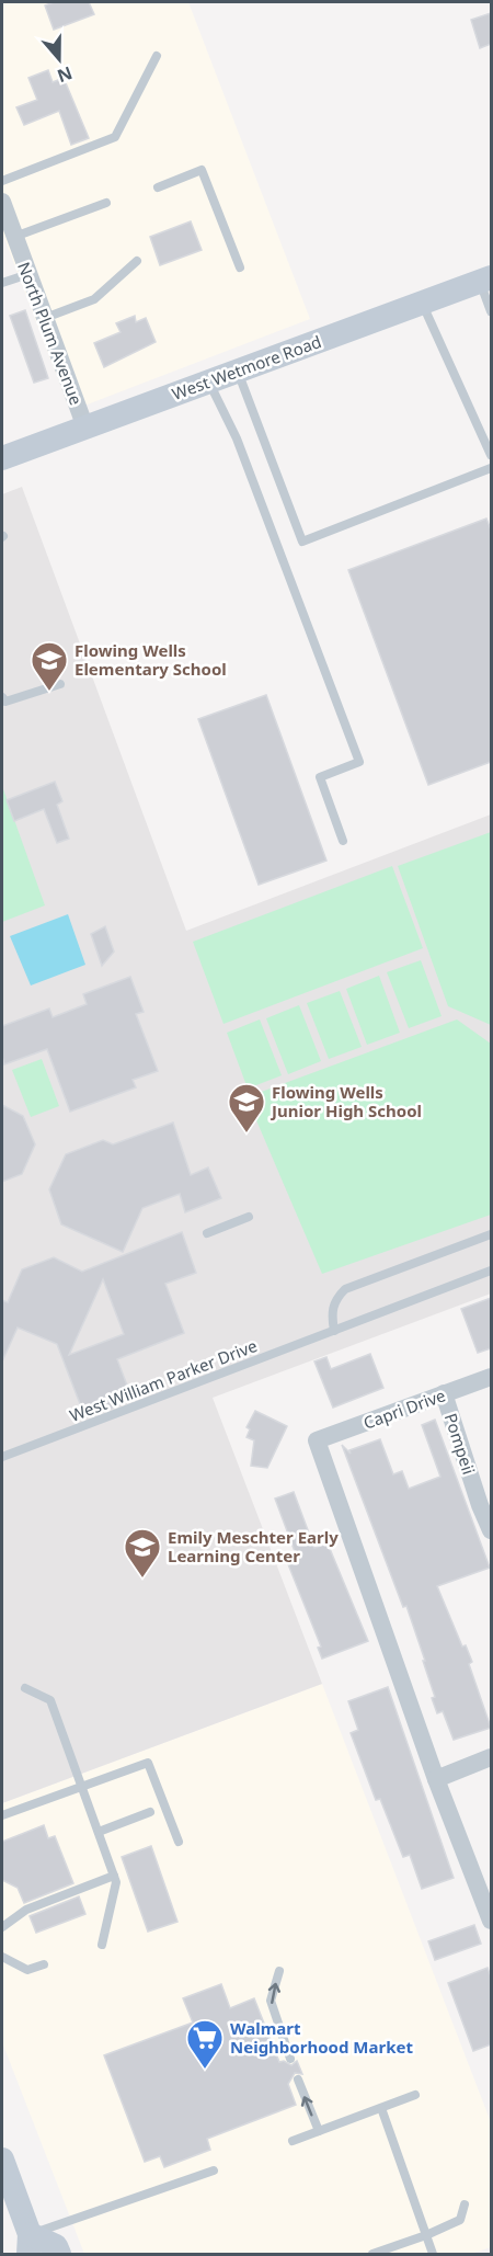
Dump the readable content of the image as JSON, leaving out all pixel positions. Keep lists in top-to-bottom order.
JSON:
{
  "streets": {
    "street": [
      "North Plum Avenue",
      "West Wetmore Road",
      "Capri Drive",
      "Pompeii"
    ],
    "lane": ["West William Parker Drive"]
  },
  "crossings": [
    ["North Plum Avenue", "West Wetmore Road"],
    ["Capri Drive", "Pompeii"]
  ],
  "places": {
    "school or university": ["Flowing Wells Elementary School", "Flowing Wells Junior High School", "Emily Meschter Early Learning Center"],
    "supermarket": ["Walmart Neighborhood Market"]
  },
  "north": "bottom"
}
